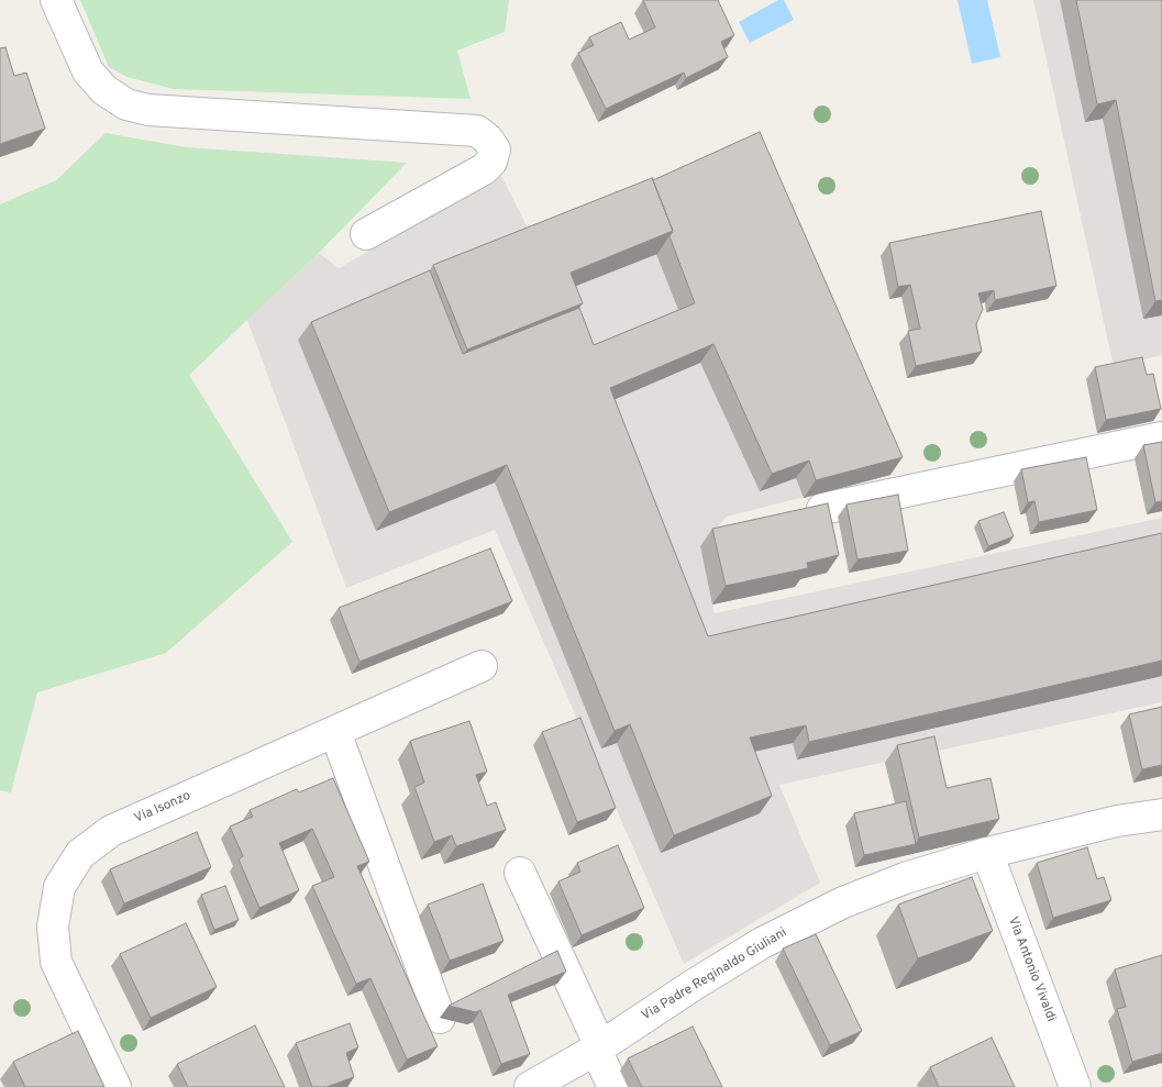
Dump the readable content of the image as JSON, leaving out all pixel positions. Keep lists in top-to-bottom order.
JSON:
{
  "streets": {
    "street": ["Via Isonzo", "Via Antonio Vivaldi", "Via Padre Reginaldo Giuliani"]
  },
  "crossings": [
    ["Via Antonio Vivaldi", "Via Padre Reginaldo Giuliani"]
  ]
}
